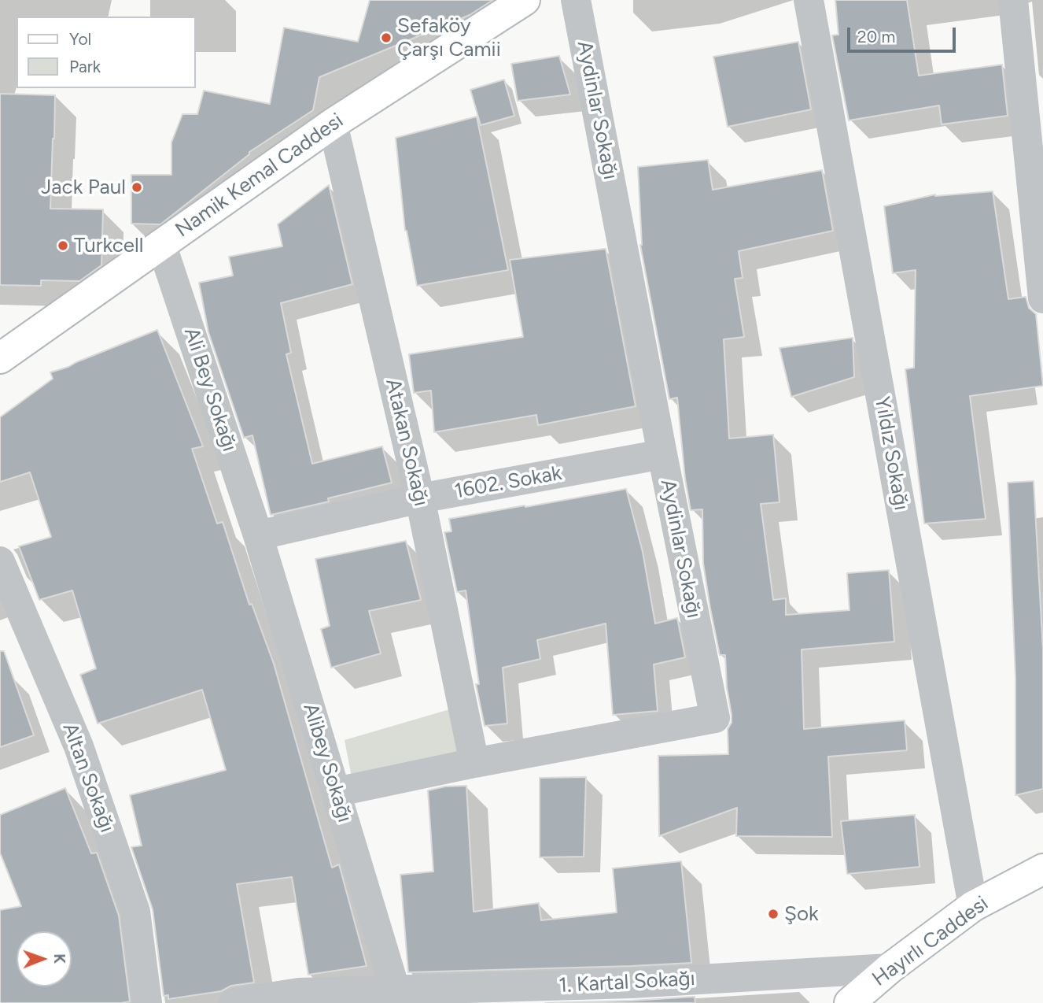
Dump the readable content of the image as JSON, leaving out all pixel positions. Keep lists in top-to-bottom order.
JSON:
{
  "streets": {
    "main road": ["Namik Kemal Caddesi", "Hayırlı Caddesi"],
    "street": [
      "Aydinlar Sokağı",
      "Ali Bey Sokağı",
      "Atakan Sokağı",
      "Yıldız Sokağı",
      "1602. Sokak",
      "Alibey Sokağı",
      "Altan Sokağı",
      "1. Kartal Sokağı"
    ]
  },
  "crossings": [
    ["Aydinlar Sokağı", "Atakan Sokağı"],
    ["Aydinlar Sokağı", "1602. Sokak"],
    ["Aydinlar Sokağı", "Alibey Sokağı"],
    ["Namik Kemal Caddesi", "Ali Bey Sokağı"],
    ["Namik Kemal Caddesi", "Atakan Sokağı"],
    ["Ali Bey Sokağı", "1602. Sokak"],
    ["Ali Bey Sokağı", "Alibey Sokağı"],
    ["Atakan Sokağı", "1602. Sokak"],
    ["Yıldız Sokağı", "Hayırlı Caddesi"],
    ["1602. Sokak", "Alibey Sokağı"],
    ["Alibey Sokağı", "1. Kartal Sokağı"],
    ["Hayırlı Caddesi", "1. Kartal Sokağı"]
  ],
  "places": [
    "Sefaköy Çarşı Camii",
    "Jack Paul",
    "Turkcell",
    "Şok"
  ],
  "legend": ["Yol", "Park"],
  "scale_bar": "20 m",
  "north": "right"
}
